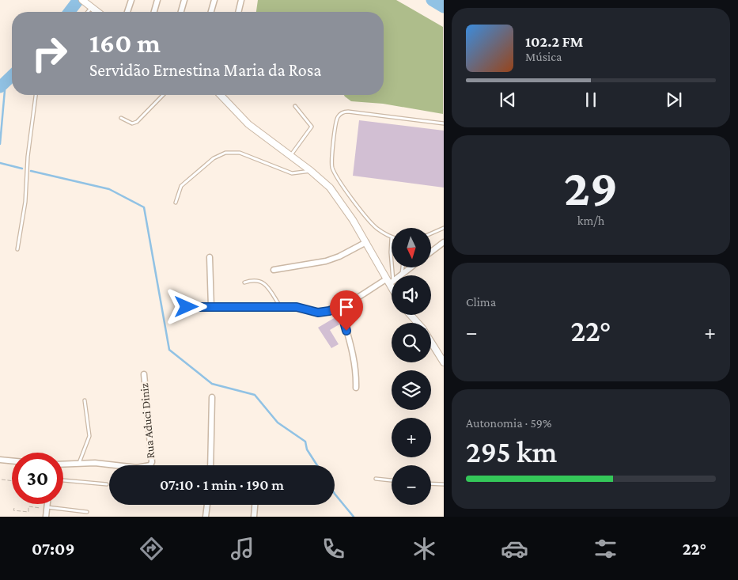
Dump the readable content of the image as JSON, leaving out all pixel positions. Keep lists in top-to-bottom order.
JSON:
{
  "streets": {
    "street": ["Rua Aduci Diniz"]
  },
  "north": "bottom",
  "page": {
    "turn": ["160 m", "Servidão Ernestina Maria da Rosa"],
    "song": ["102.2 FM", "Música"],
    "tile": [
      ["29", "km/h"],
      "Clima",
      ["Autonomia · 59%", "295 km"]
    ],
    "map_buttons": ["+", "−"],
    "heat": ["−", "22°", "+"],
    "limit": "30",
    "trip": "07:10 · 1 min · 190 m",
    "tabs": ["07:09", "22°"]
  }
}
